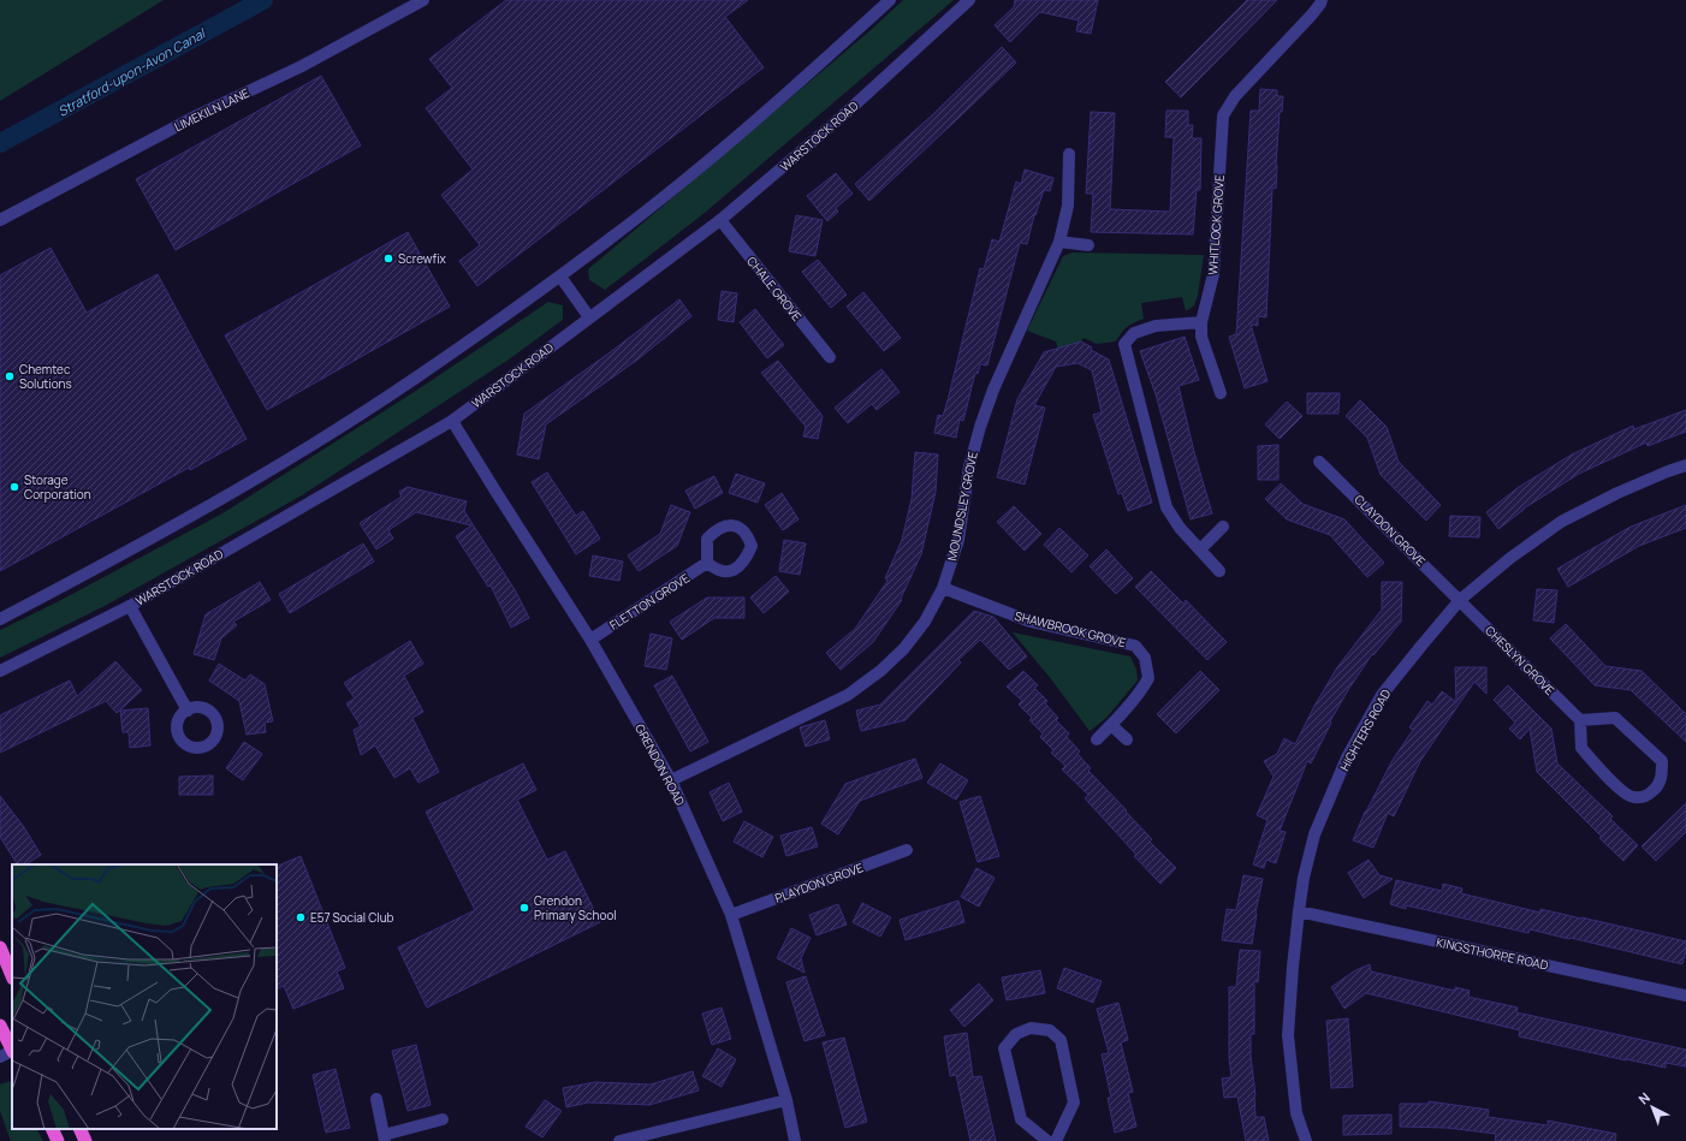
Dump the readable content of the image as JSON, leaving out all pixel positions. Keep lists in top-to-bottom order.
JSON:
{
  "streets": {
    "street": [
      "LIMEKILN LANE",
      "WARSTOCK ROAD",
      "WHITLOCK GROVE",
      "CHALE GROVE",
      "MOUNDSLEY GROVE",
      "CLAYDON GROVE",
      "FLETTON GROVE",
      "SHAWBROOK GROVE",
      "CHESLYN GROVE",
      "HIGHTERS ROAD",
      "GRENDON ROAD",
      "PLAYDON GROVE",
      "KINGSTHORPE ROAD"
    ]
  },
  "crossings": [
    ["WARSTOCK ROAD", "CHALE GROVE"],
    ["WARSTOCK ROAD", "GRENDON ROAD"],
    ["MOUNDSLEY GROVE", "SHAWBROOK GROVE"],
    ["MOUNDSLEY GROVE", "GRENDON ROAD"],
    ["CLAYDON GROVE", "CHESLYN GROVE"],
    ["CLAYDON GROVE", "HIGHTERS ROAD"],
    ["FLETTON GROVE", "GRENDON ROAD"],
    ["CHESLYN GROVE", "HIGHTERS ROAD"],
    ["HIGHTERS ROAD", "KINGSTHORPE ROAD"],
    ["GRENDON ROAD", "PLAYDON GROVE"]
  ],
  "water": ["Stratford-upon-Avon Canal"],
  "places": [
    "Screwfix",
    "Chemtec Solutions",
    "Storage Corporation",
    "Grendon Primary School",
    "E57 Social Club"
  ],
  "north": "top left"
}
